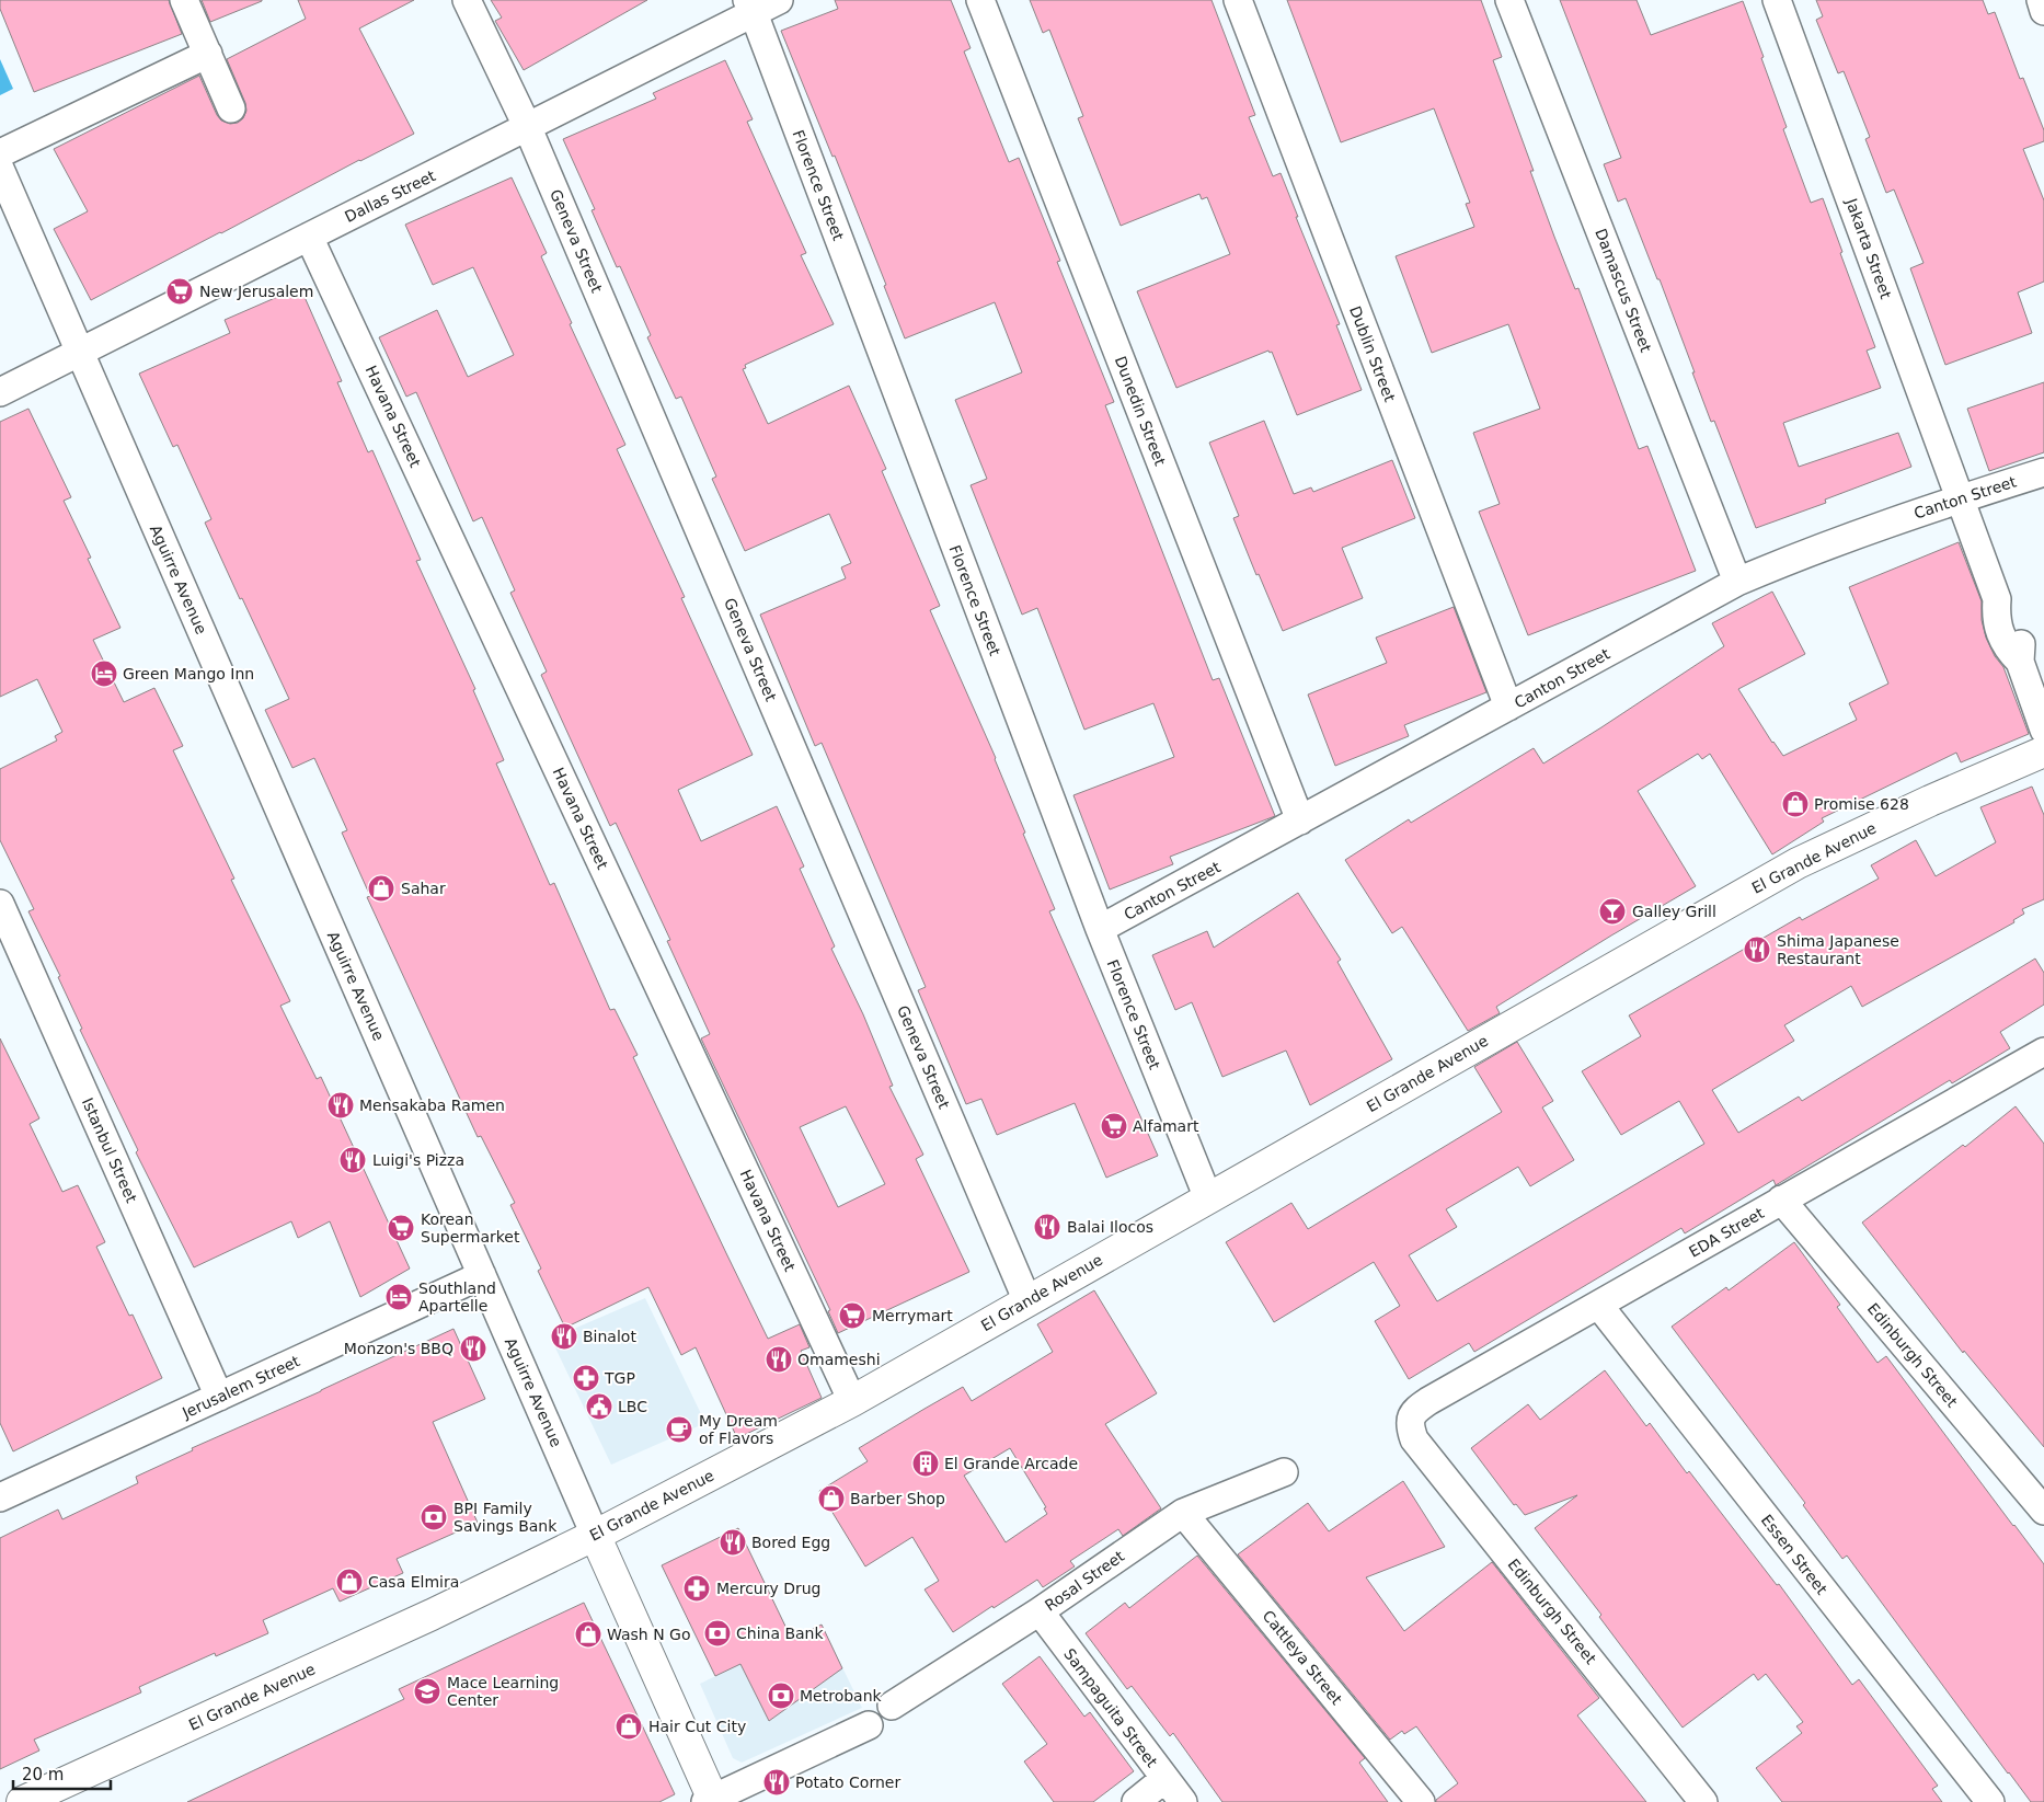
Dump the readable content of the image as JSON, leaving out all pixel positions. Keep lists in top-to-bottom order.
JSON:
{
  "streets": {
    "street": [
      "Florence Street",
      "Dallas Street",
      "Geneva Street",
      "Jakarta Street",
      "Damascus Street",
      "Dublin Street",
      "Dunedin Street",
      "Havana Street",
      "Canton Street",
      "Aguirre Avenue",
      "El Grande Avenue",
      "Istanbul Street",
      "EDA Street",
      "Edinburgh Street",
      "Jerusalem Street",
      "Essen Street",
      "Rosal Street",
      "Cattleya Street",
      "Sampaguita Street"
    ]
  },
  "crossings": [
    ["Florence Street", "Dallas Street"],
    ["Florence Street", "Canton Street"],
    ["Florence Street", "El Grande Avenue"],
    ["Dallas Street", "Geneva Street"],
    ["Dallas Street", "Havana Street"],
    ["Dallas Street", "Aguirre Avenue"],
    ["Geneva Street", "El Grande Avenue"],
    ["Jakarta Street", "Canton Street"],
    ["Damascus Street", "Canton Street"],
    ["Dublin Street", "Canton Street"],
    ["Dunedin Street", "Canton Street"],
    ["Havana Street", "El Grande Avenue"],
    ["Aguirre Avenue", "El Grande Avenue"],
    ["Aguirre Avenue", "Jerusalem Street"],
    ["Istanbul Street", "Jerusalem Street"],
    ["EDA Street", "Edinburgh Street"],
    ["EDA Street", "Essen Street"],
    ["Rosal Street", "Cattleya Street"],
    ["Rosal Street", "Sampaguita Street"]
  ],
  "places": {
    "supermarket": [
      "New Jerusalem",
      "Alfamart",
      "Korean Supermarket",
      "Merrymart"
    ],
    "hotel": ["Green Mango Inn", "Southland Apartelle"],
    "shop": [
      "Promise 628",
      "Sahar",
      "Barber Shop",
      "Casa Elmira",
      "Wash N Go",
      "Hair Cut City"
    ],
    "bar": ["Galley Grill"],
    "restaurant": [
      "Shima Japanese Restaurant",
      "Mensakaba Ramen",
      "Luigi's Pizza",
      "Balai Ilocos",
      "Binalot",
      "Monzon's BBQ",
      "Omameshi",
      "Bored Egg",
      "Potato Corner"
    ],
    "pharmacy": ["TGP", "Mercury Drug"],
    "public building": ["LBC"],
    "cafe": ["My Dream of Flavors"],
    "building": ["El Grande Arcade"],
    "bank": ["BPI Family Savings Bank", "China Bank", "Metrobank"],
    "school or university": ["Mace Learning Center"]
  },
  "scale_bar": "20 m"
}
